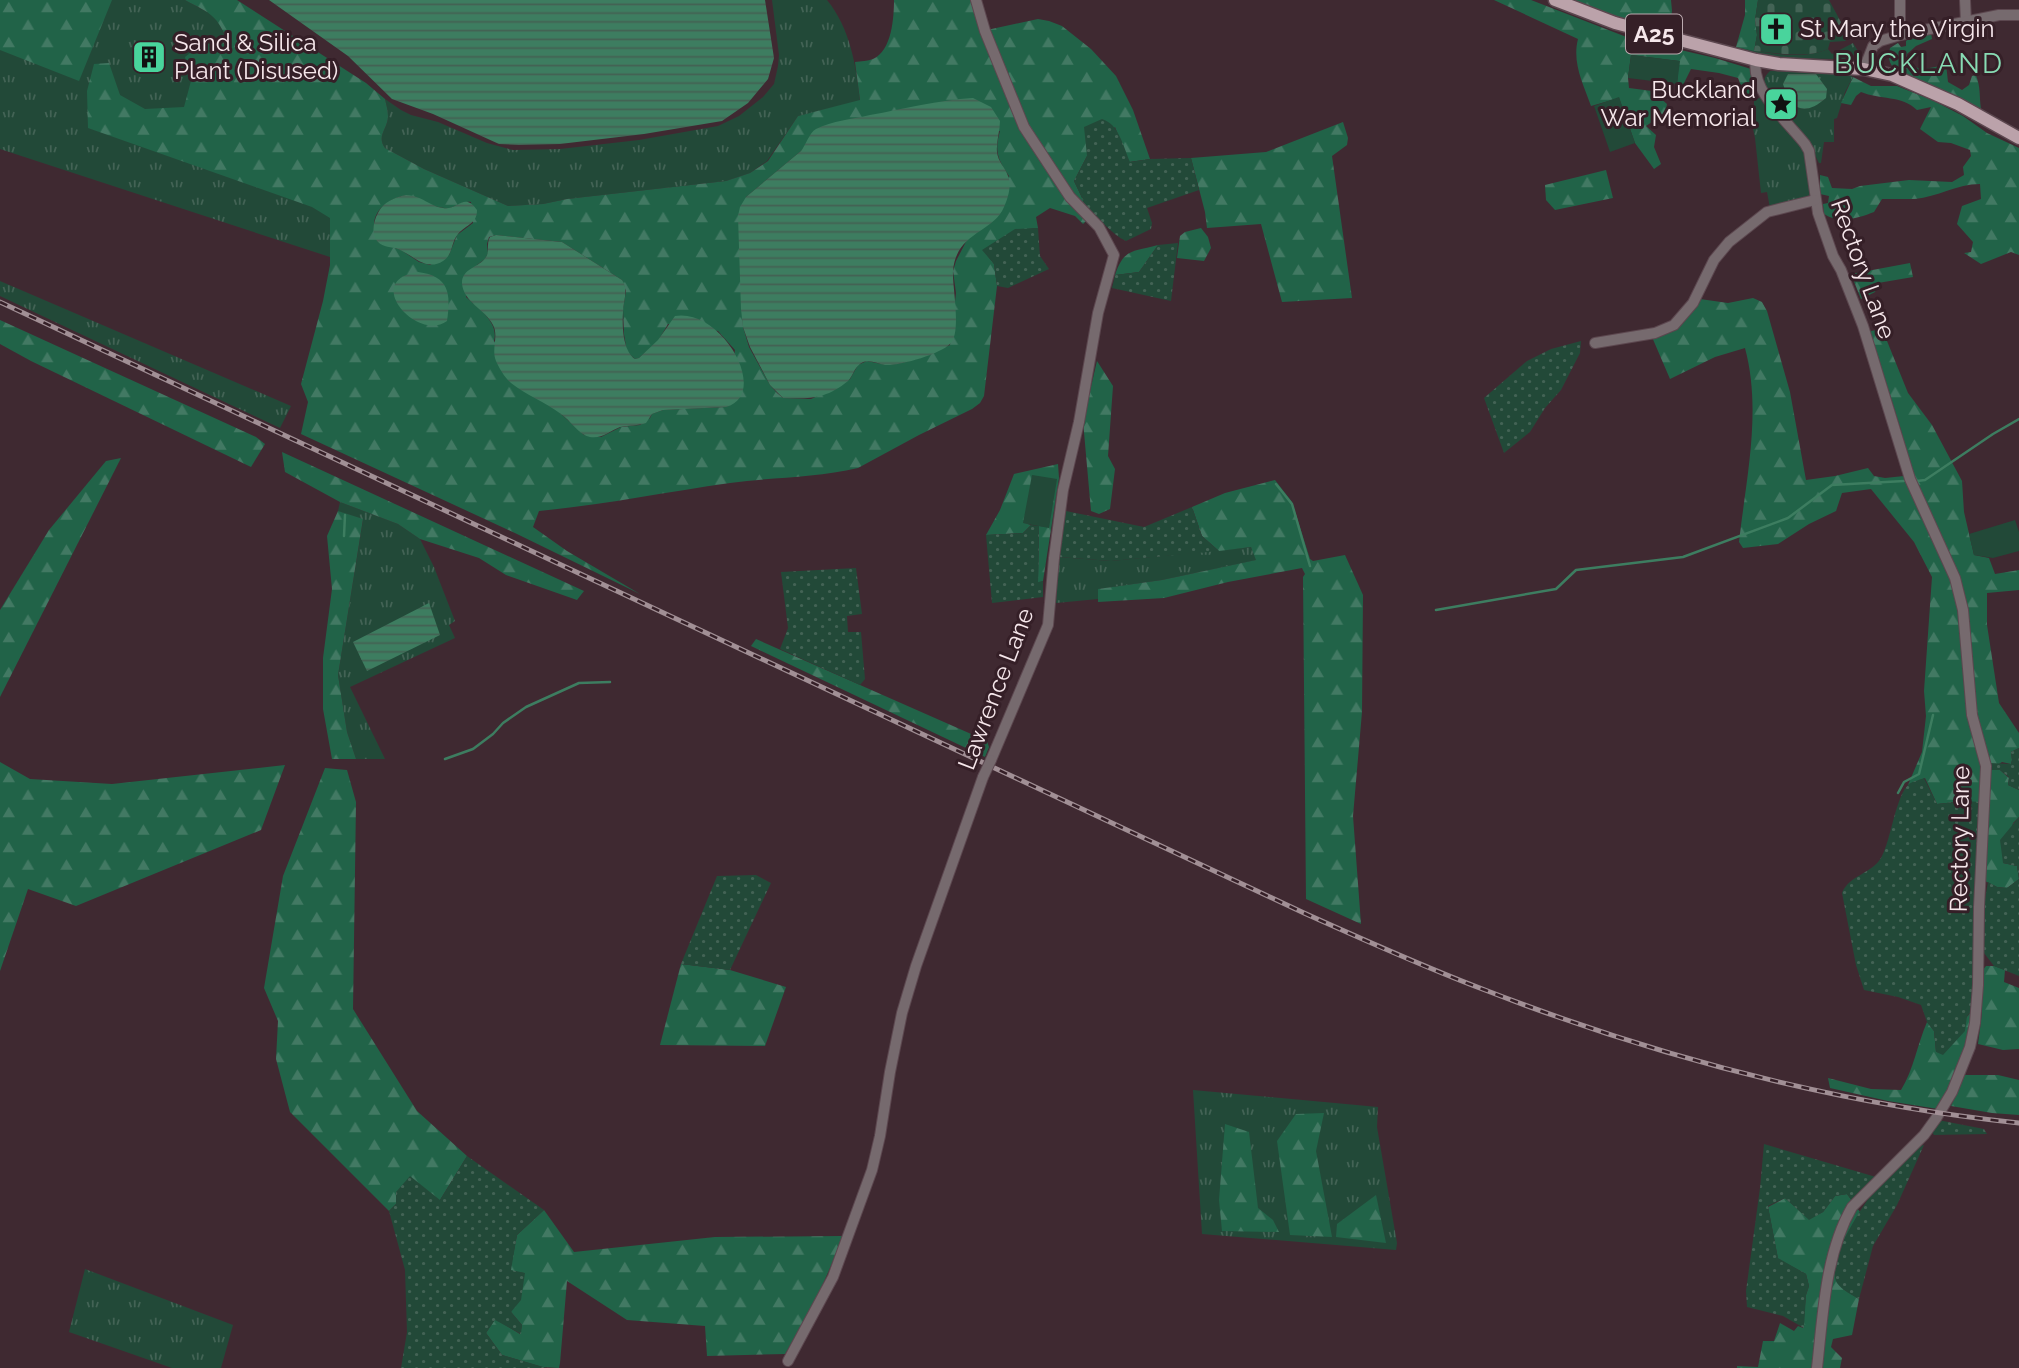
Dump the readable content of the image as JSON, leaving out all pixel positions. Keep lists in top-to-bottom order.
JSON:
{
  "streets": {
    "main road": ["A25"],
    "street": ["Rectory Lane", "Lawrence Lane"]
  },
  "crossings": [
    ["A25", "Rectory Lane"]
  ],
  "districts": ["BUCKLAND"],
  "places": {
    "church": ["St Mary the Virgin"],
    "building": ["Sand & Silica Plant (Disused)"],
    "place": ["Buckland War Memorial"]
  }
}
